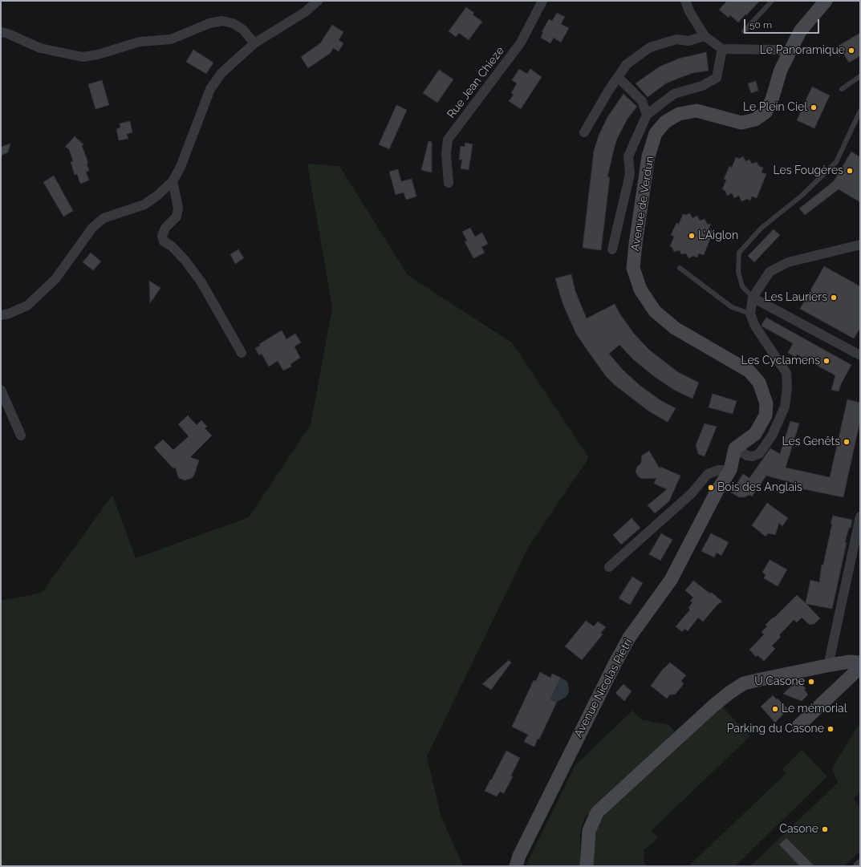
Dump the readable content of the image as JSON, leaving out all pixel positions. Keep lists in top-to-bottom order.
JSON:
{
  "streets": {
    "main road": ["Avenue de Verdun", "Avenue Nicolas Pietri"],
    "street": ["Rue Jean Chieze"]
  },
  "crossings": [
    ["Avenue de Verdun", "Avenue Nicolas Pietri"]
  ],
  "places": [
    "Le Panoramique",
    "Le Plein Ciel",
    "Les Fougères",
    "L'Aiglon",
    "Les Lauriers",
    "Les Cyclamens",
    "Les Genêts",
    "Bois des Anglais",
    "U Casone",
    "Le mémorial",
    "Parking du Casone",
    "Casone"
  ],
  "scale_bar": "50 m"
}
